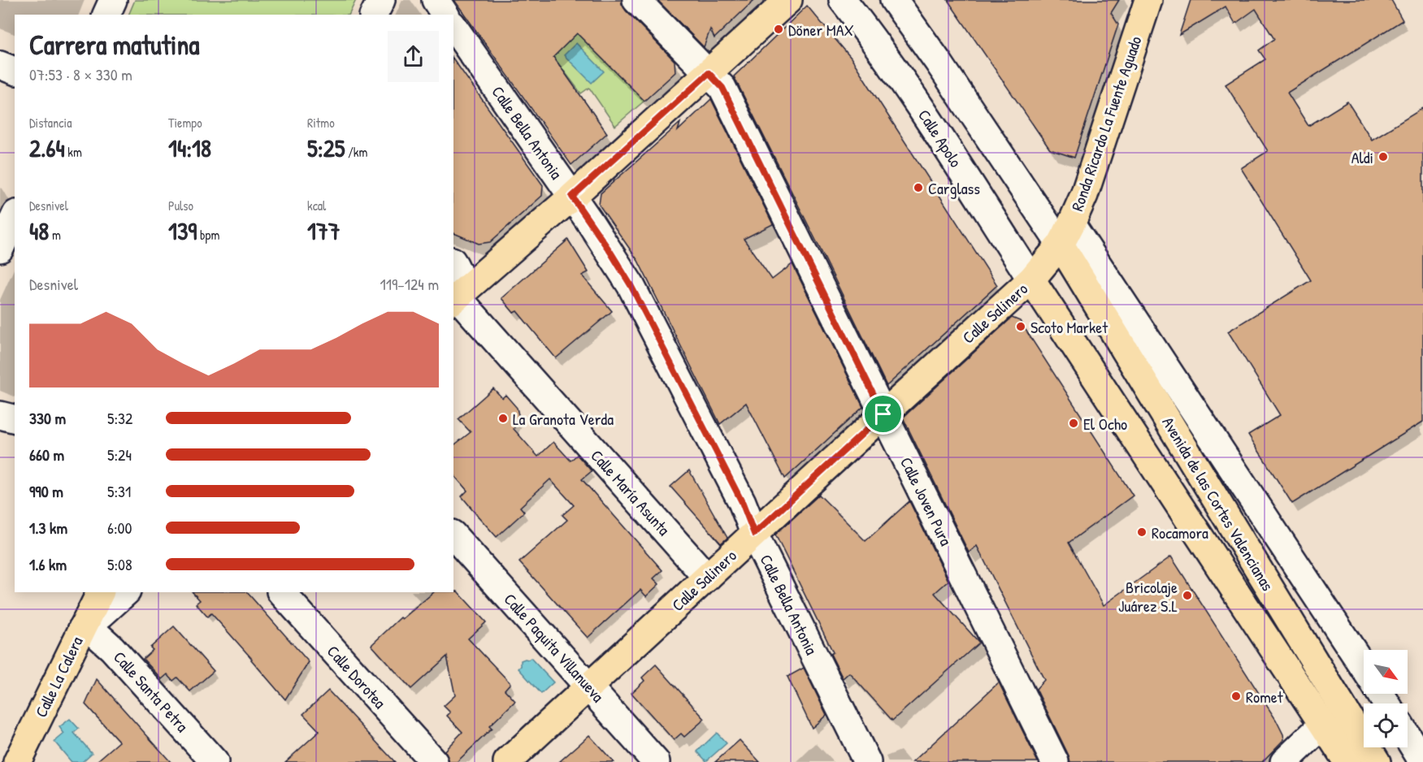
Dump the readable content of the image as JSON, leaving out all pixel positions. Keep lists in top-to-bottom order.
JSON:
{
  "streets": {
    "main road": [
      "Ronda Ricardo La Fuente Aguado",
      "Calle Salinero",
      "Avenida de las Cortes Valencianas",
      "Calle La Calera"
    ],
    "street": [
      "Calle Bella Antonia",
      "Calle Apolo",
      "Calle María Asunta",
      "Calle Joven Pura",
      "Calle Paquita Villanueva",
      "Calle Dorotea",
      "Calle Santa Petra"
    ]
  },
  "crossings": [
    ["Ronda Ricardo La Fuente Aguado", "Calle Apolo"],
    ["Ronda Ricardo La Fuente Aguado", "Calle Salinero"],
    ["Ronda Ricardo La Fuente Aguado", "Avenida de las Cortes Valencianas"],
    ["Calle Bella Antonia", "Calle Salinero"],
    ["Calle Apolo", "Calle Salinero"],
    ["Calle Apolo", "Avenida de las Cortes Valencianas"],
    ["Calle Salinero", "Calle María Asunta"],
    ["Calle Salinero", "Calle Joven Pura"],
    ["Calle Salinero", "Avenida de las Cortes Valencianas"],
    ["Calle Salinero", "Calle Paquita Villanueva"],
    ["Calle La Calera", "Calle Santa Petra"]
  ],
  "places": [
    "Döner MAX",
    "Aldi",
    "Carglass",
    "Scoto Market",
    "La Granota Verda",
    "El Ocho",
    "Rocamora",
    "Bricolaje Juárez S.L",
    "Romet"
  ],
  "north": "bottom right",
  "page": {
    "heading": ["Carrera matutina", "07:53 · 8 × 330 m"],
    "stats": [
      ["Distancia", "2.64 km"],
      ["Tiempo", "14:18"],
      ["Ritmo", "5:25 /km"],
      ["Desnivel", "48 m"],
      ["Pulso", "139 bpm"],
      ["kcal", "177"]
    ],
    "chart": ["Desnivel", "119–124 m"],
    "list": [
      {
        "name": "330 m",
        "note": "5:32"
      },
      {
        "name": "660 m",
        "note": "5:24"
      },
      {
        "name": "990 m",
        "note": "5:31"
      },
      {
        "name": "1.3 km",
        "note": "6:00"
      },
      {
        "name": "1.6 km",
        "note": "5:08"
      }
    ]
  }
}
